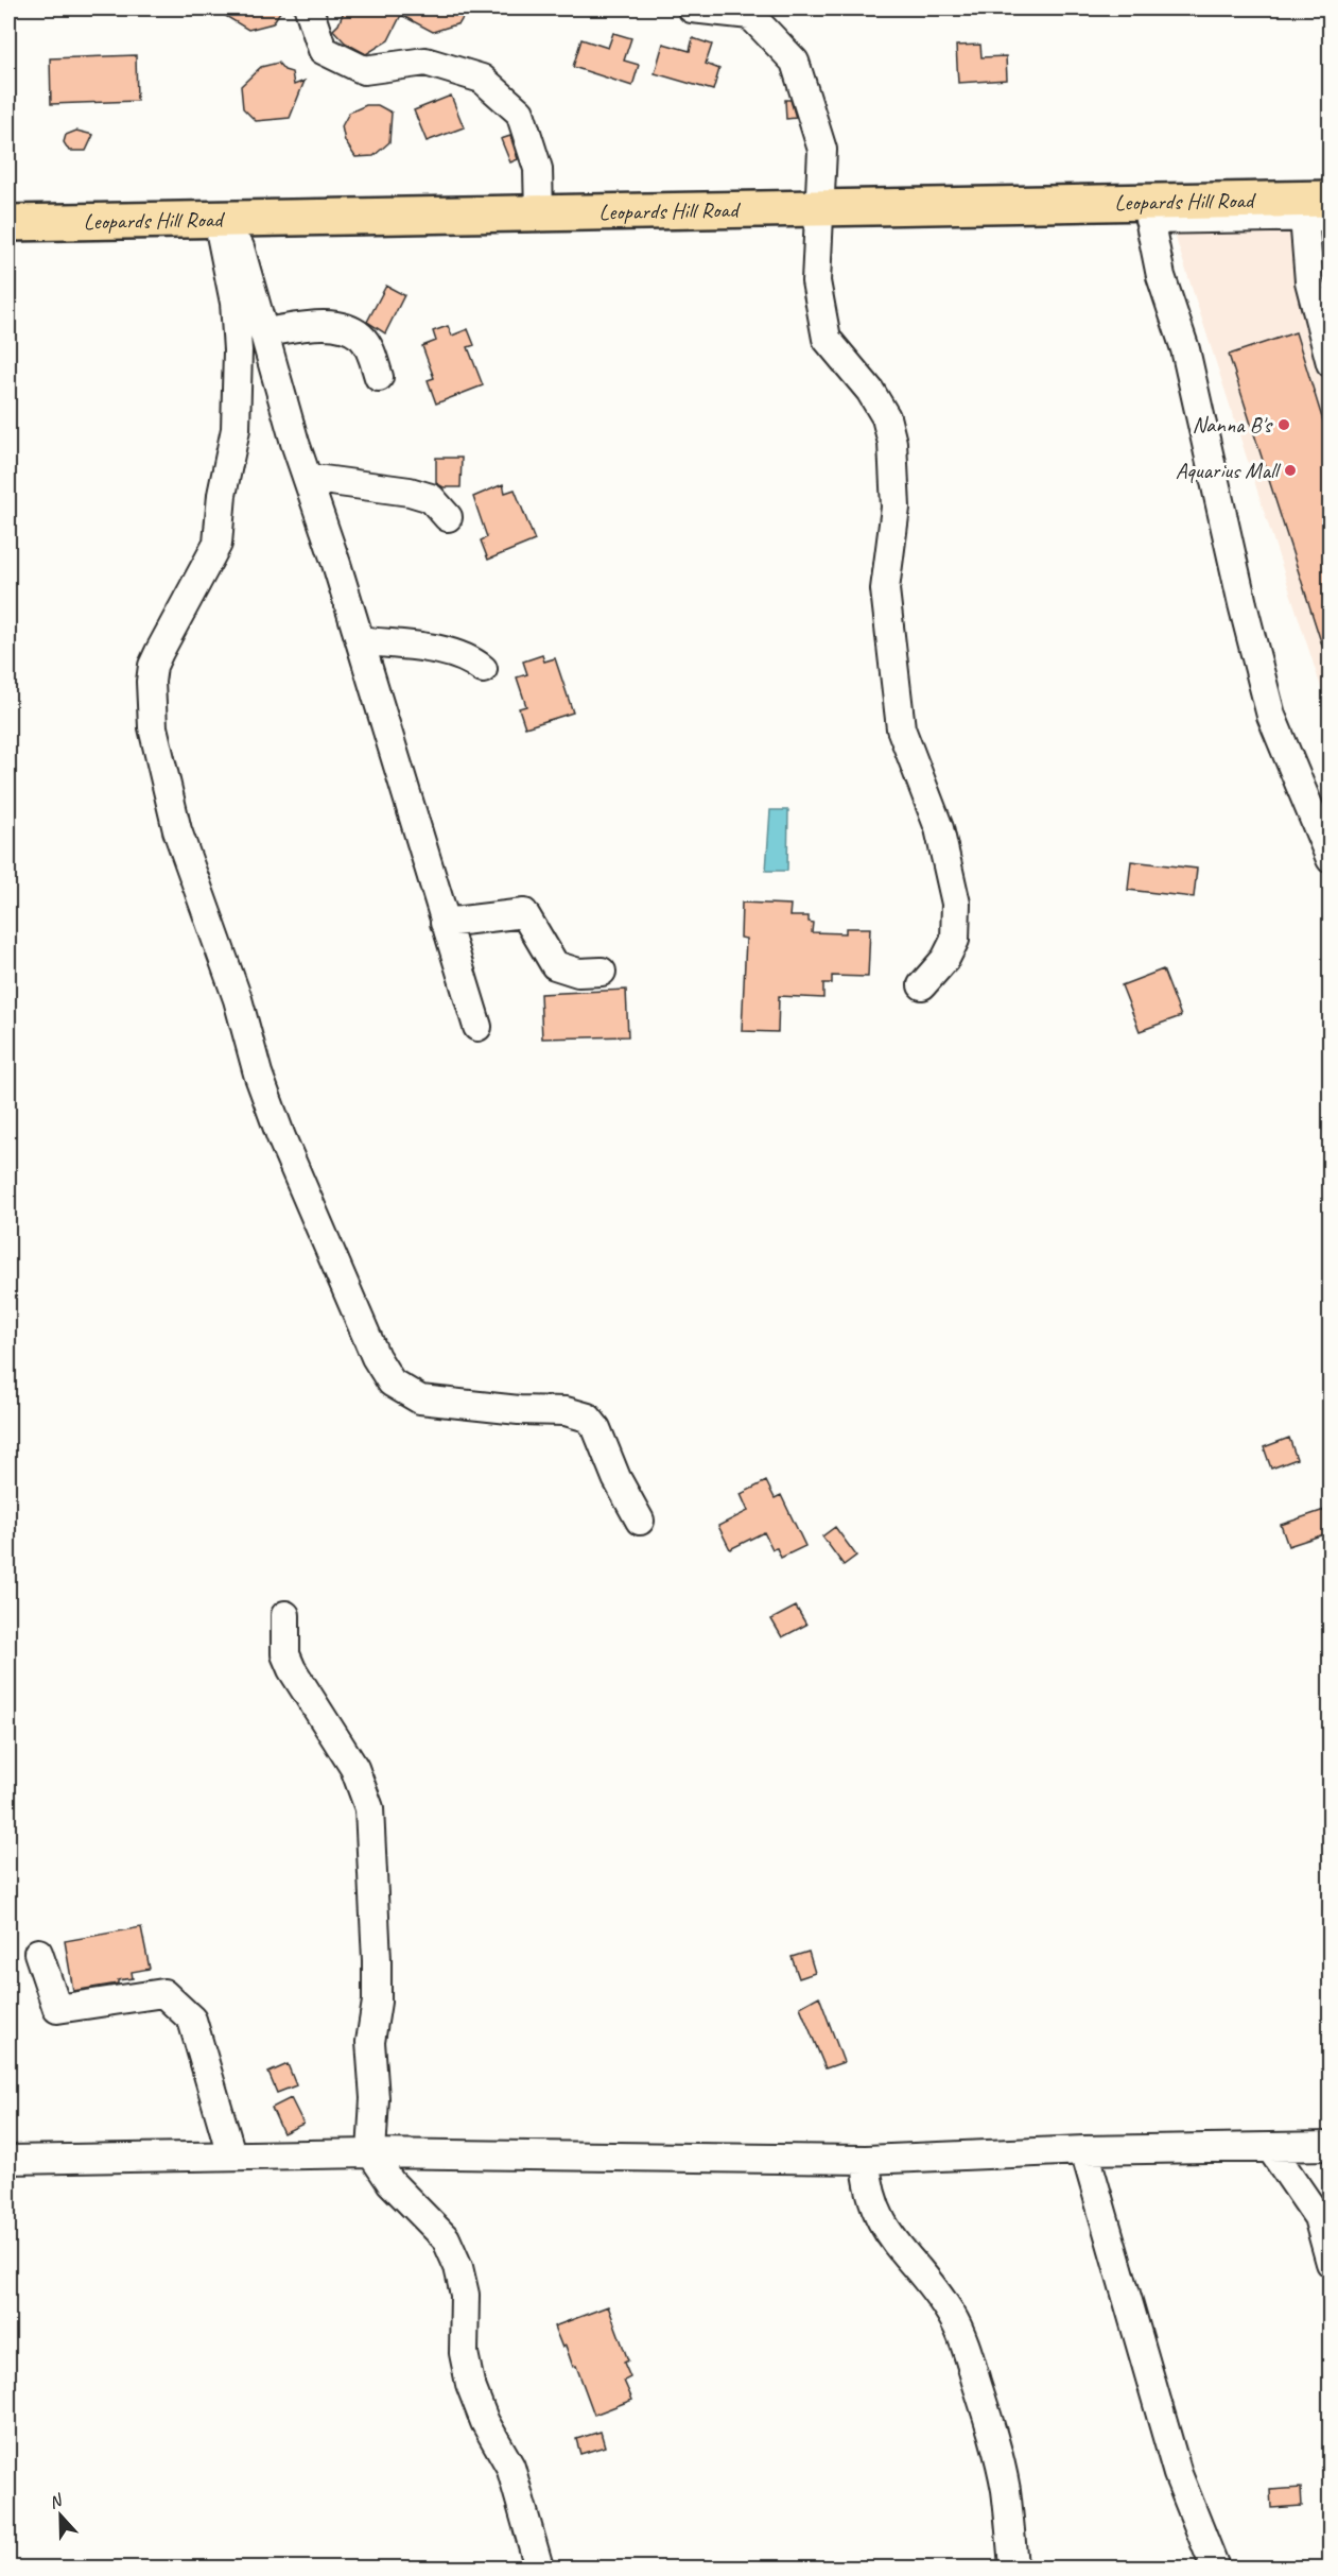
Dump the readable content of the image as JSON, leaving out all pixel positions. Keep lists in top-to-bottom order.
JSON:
{
  "streets": {
    "main road": ["Leopards Hill Road"]
  },
  "places": ["Nanna B's", "Aquarius Mall"],
  "north": "top"
}
